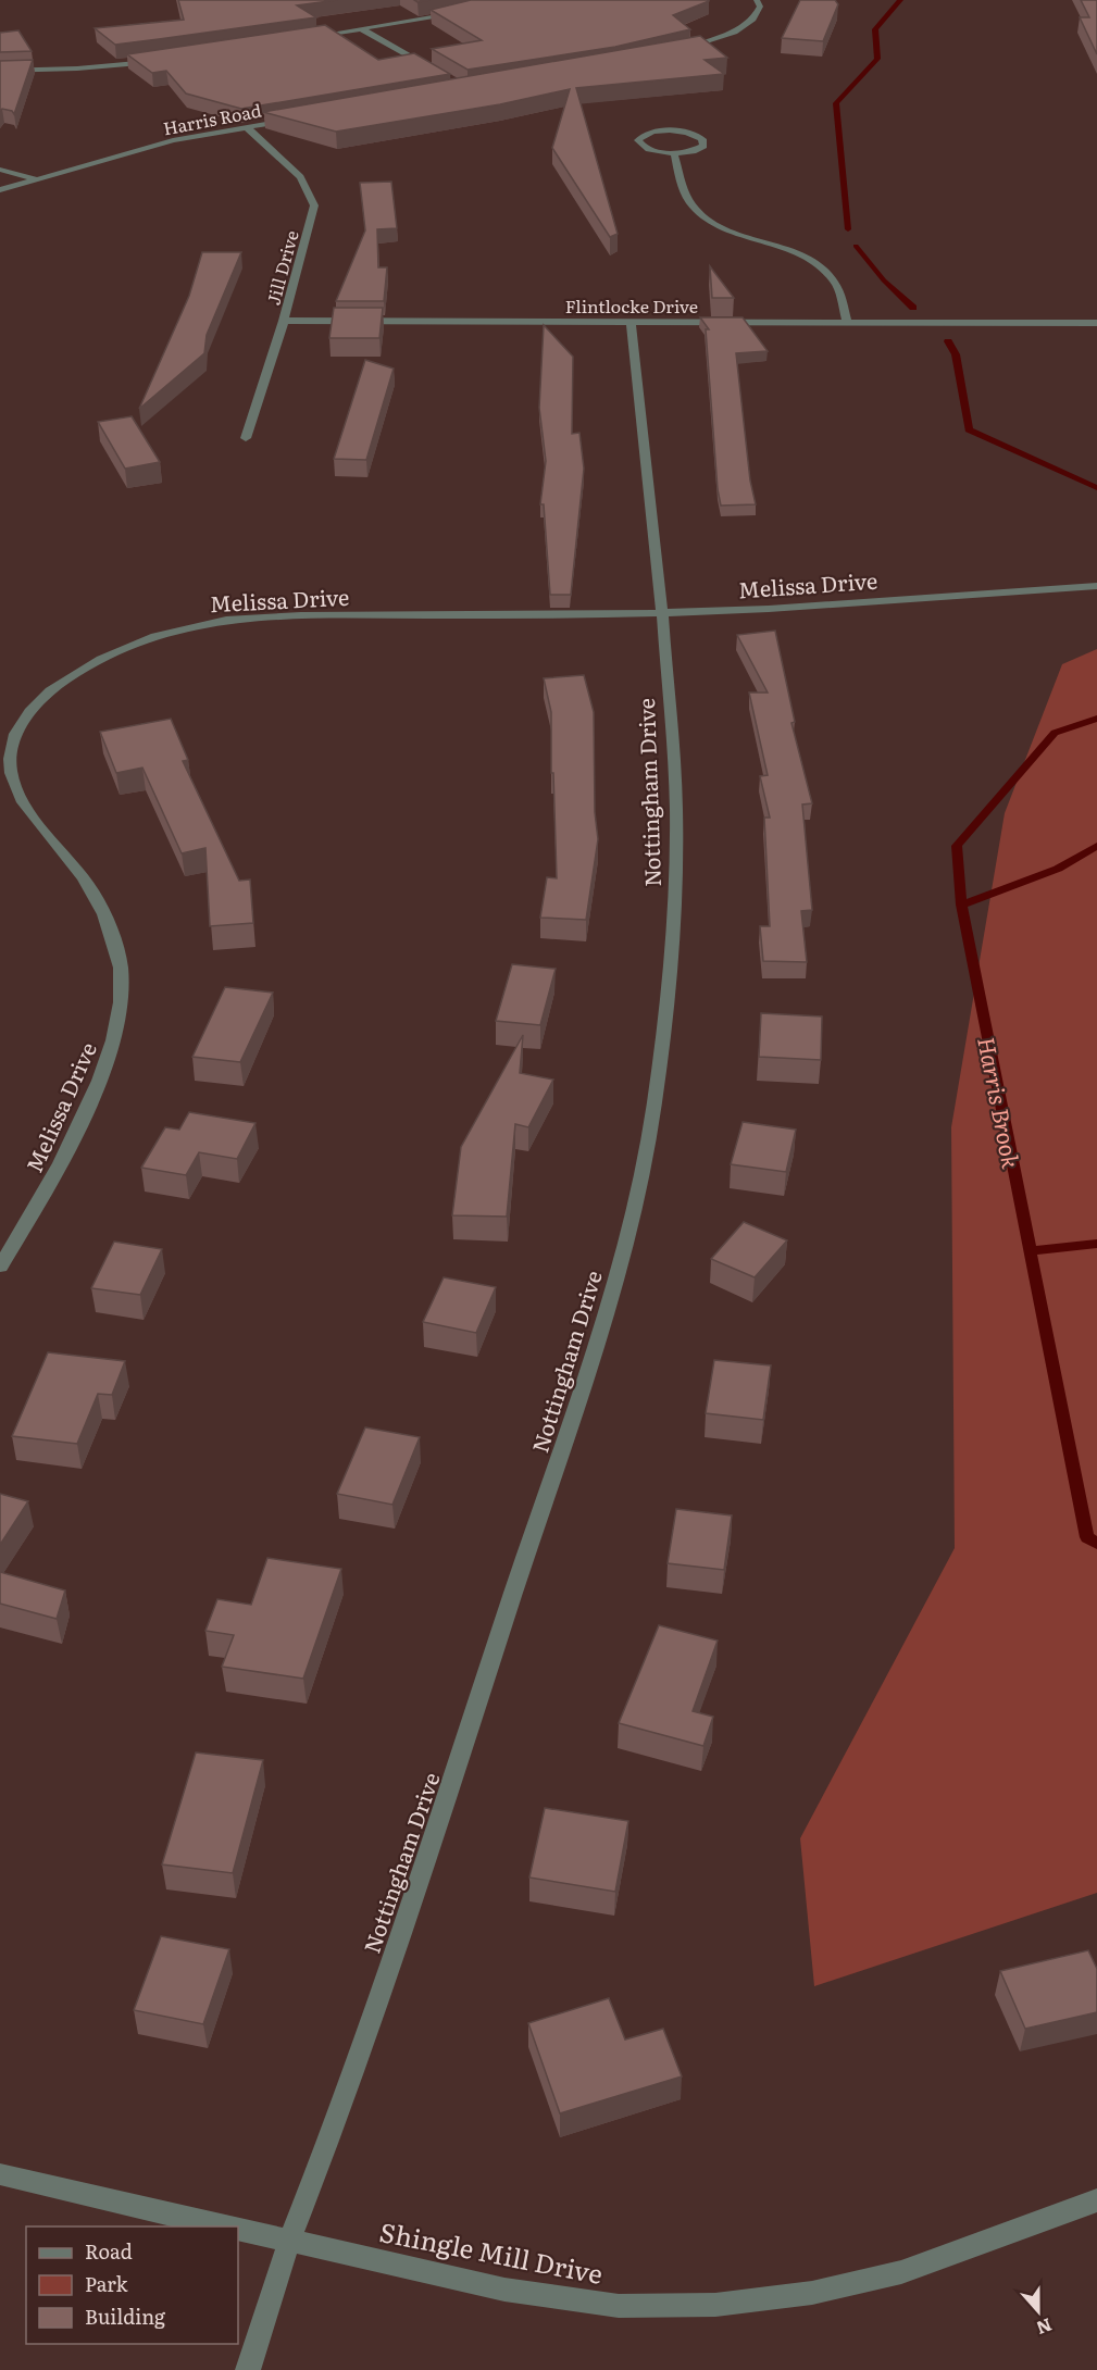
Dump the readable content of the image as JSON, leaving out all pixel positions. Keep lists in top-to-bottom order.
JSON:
{
  "streets": {
    "street": [
      "Harris Road",
      "Jill Drive",
      "Flintlocke Drive",
      "Melissa Drive",
      "Nottingham Drive",
      "Shingle Mill Drive"
    ]
  },
  "crossings": [
    ["Harris Road", "Jill Drive"],
    ["Jill Drive", "Flintlocke Drive"],
    ["Flintlocke Drive", "Nottingham Drive"],
    ["Melissa Drive", "Nottingham Drive"],
    ["Nottingham Drive", "Shingle Mill Drive"]
  ],
  "water": ["Harris Brook"],
  "legend": ["Road", "Park", "Building"],
  "north": "bottom"
}
